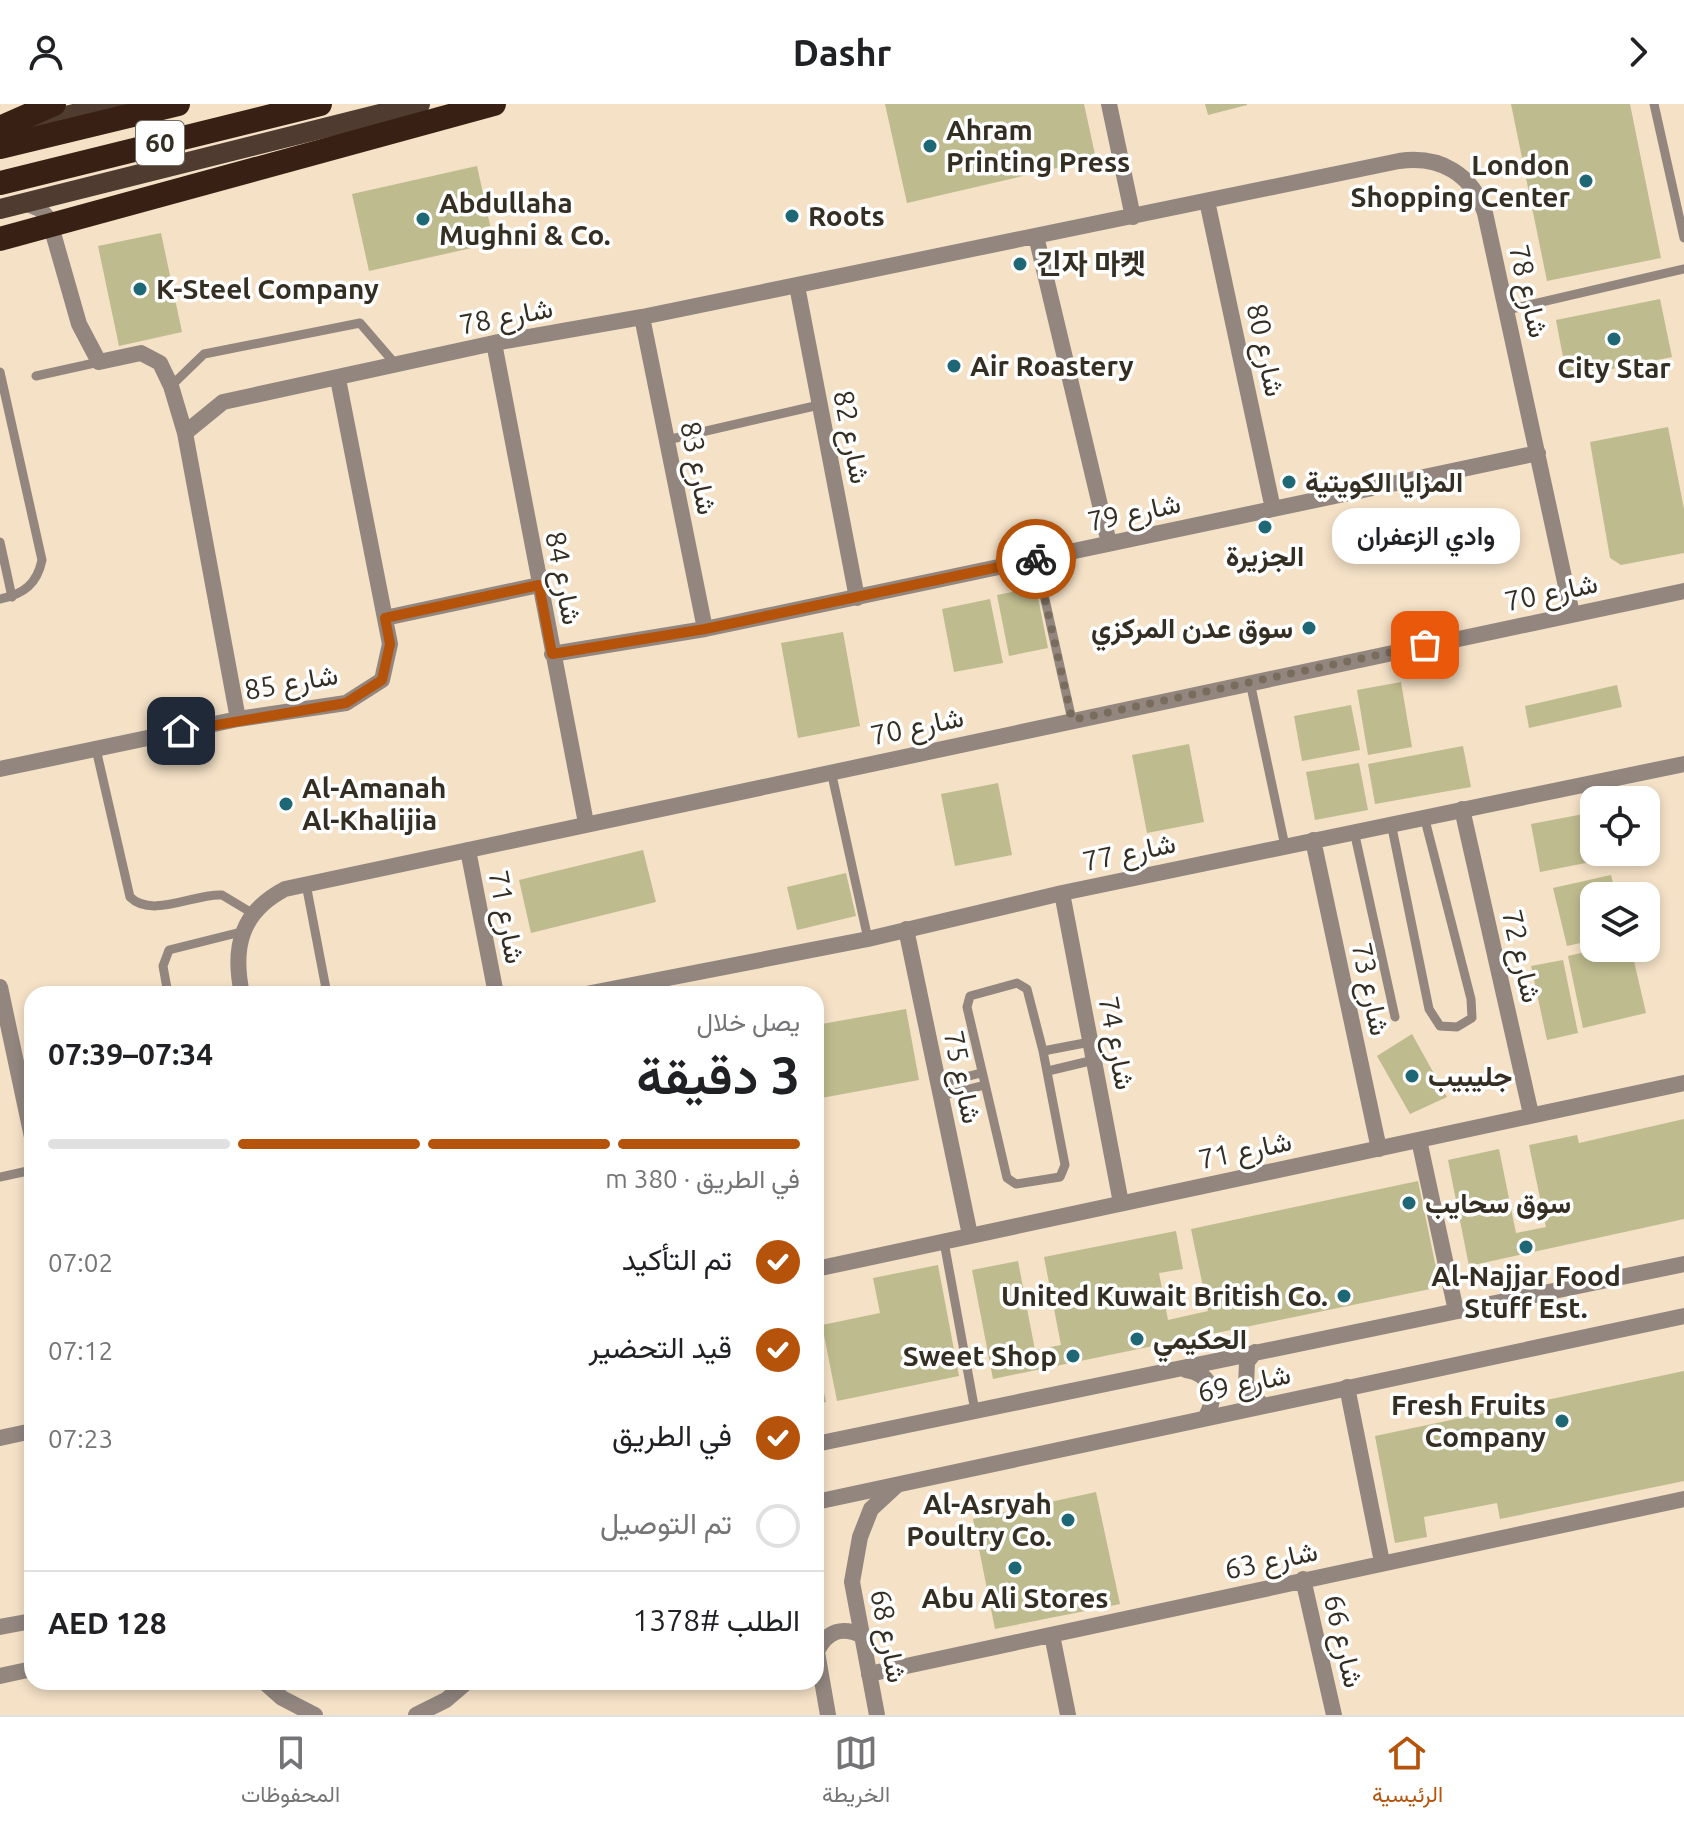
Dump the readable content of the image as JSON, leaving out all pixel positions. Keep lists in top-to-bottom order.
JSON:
{
  "streets": {
    "highway": ["60"],
    "street": [
      "شارع 78",
      "شارع 80",
      "شارع 82",
      "شارع 83",
      "شارع 79",
      "شارع 84",
      "شارع 70",
      "شارع 85",
      "شارع 77",
      "شارع 71",
      "شارع 72",
      "شارع 73",
      "شارع 74",
      "شارع 75",
      "شارع 69",
      "شارع 63",
      "شارع 68",
      "شارع 66"
    ]
  },
  "crossings": [
    ["شارع 78", "شارع 80"],
    ["شارع 78", "شارع 82"],
    ["شارع 78", "شارع 83"],
    ["شارع 78", "شارع 79"],
    ["شارع 78", "شارع 84"],
    ["شارع 78", "شارع 70"],
    ["شارع 78", "شارع 85"],
    ["شارع 80", "شارع 79"],
    ["شارع 82", "شارع 79"],
    ["شارع 83", "شارع 79"],
    ["شارع 79", "شارع 84"],
    ["شارع 84", "شارع 70"],
    ["شارع 70", "شارع 71"],
    ["شارع 77", "شارع 72"],
    ["شارع 77", "شارع 73"],
    ["شارع 77", "شارع 74"],
    ["شارع 77", "شارع 75"],
    ["شارع 71", "شارع 72"],
    ["شارع 71", "شارع 73"],
    ["شارع 71", "شارع 74"],
    ["شارع 71", "شارع 75"],
    ["شارع 69", "شارع 68"],
    ["شارع 63", "شارع 68"],
    ["شارع 63", "شارع 66"]
  ],
  "places": [
    "Ahram Printing Press",
    "London Shopping Center",
    "Roots",
    "Abdullaha Mughni & Co.",
    "긴자 마켓",
    "K-Steel Company",
    "City Star",
    "Air Roastery",
    "المزايا الكويتية",
    "الجزيرة",
    "سوق عدن المركزي",
    "وادي الزعفران",
    "Al-Amanah Al-Khalijia",
    "جليبيب",
    "سوق سحايب",
    "Al-Najjar Food Stuff Est.",
    "United Kuwait British Co.",
    "الحكيمي",
    "Sweet Shop",
    "Fresh Fruits Company",
    "Al-Asryah Poultry Co.",
    "Abu Ali Stores"
  ],
  "page": {
    "header": "Dashr",
    "bubble": "وادي الزعفران",
    "heading": ["3 دقيقة", "يصل خلال", "07:34–07:39"],
    "panel": ["الطلب #1378", "AED 128"],
    "bar": "في الطريق · 380 m",
    "list": [
      ["تم التأكيد", "07:02"],
      ["قيد التحضير", "07:12"],
      ["في الطريق", "07:23"],
      "تم التوصيل"
    ],
    "tabs": ["الرئيسية", "الخريطة", "المحفوظات"]
  }
}
